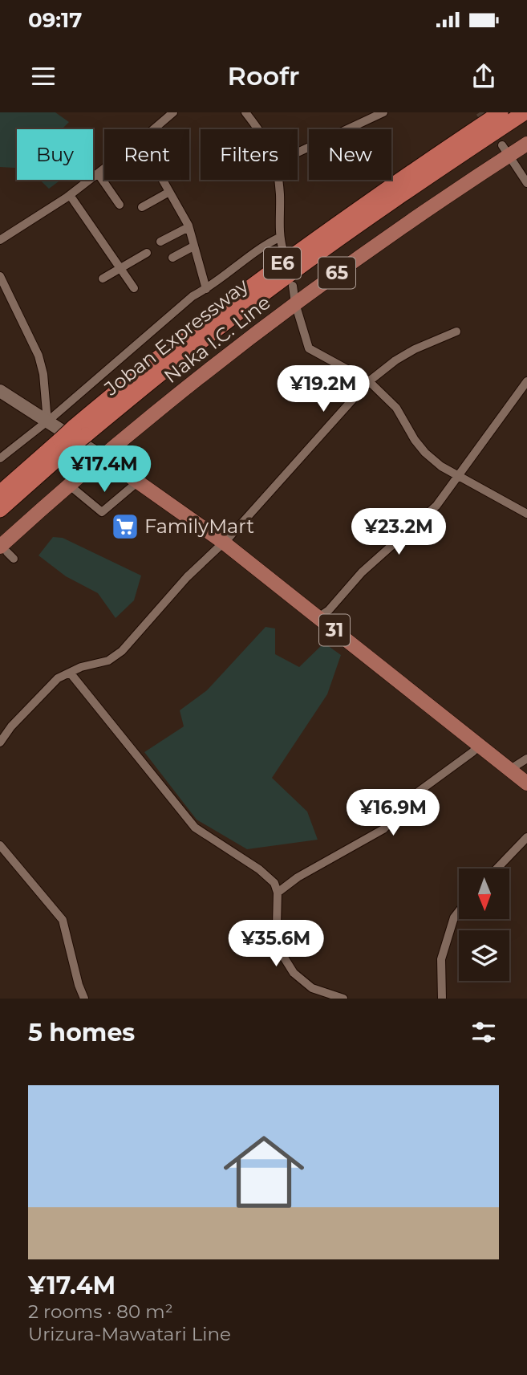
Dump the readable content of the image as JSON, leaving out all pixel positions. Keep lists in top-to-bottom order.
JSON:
{
  "streets": {
    "highway": ["E6", "Joban Expressway"],
    "main road": ["65", "Naka I.C. Line", "31"]
  },
  "crossings": [
    ["Naka I.C. Line", "31"]
  ],
  "places": {
    "supermarket": ["FamilyMart"]
  },
  "north": "bottom",
  "page": {
    "status": "09:17",
    "header": "Roofr",
    "chip": [
      "Buy",
      "Rent",
      "Filters",
      "New"
    ],
    "price": [
      "¥19.2M",
      "¥17.4M",
      "¥23.2M",
      "¥16.9M",
      "¥35.6M"
    ],
    "heading": "5 homes",
    "list": [
      {
        "name": "¥17.4M",
        "note": "2 rooms · 80 m² · Urizura-Mawatari Line"
      }
    ]
  }
}
